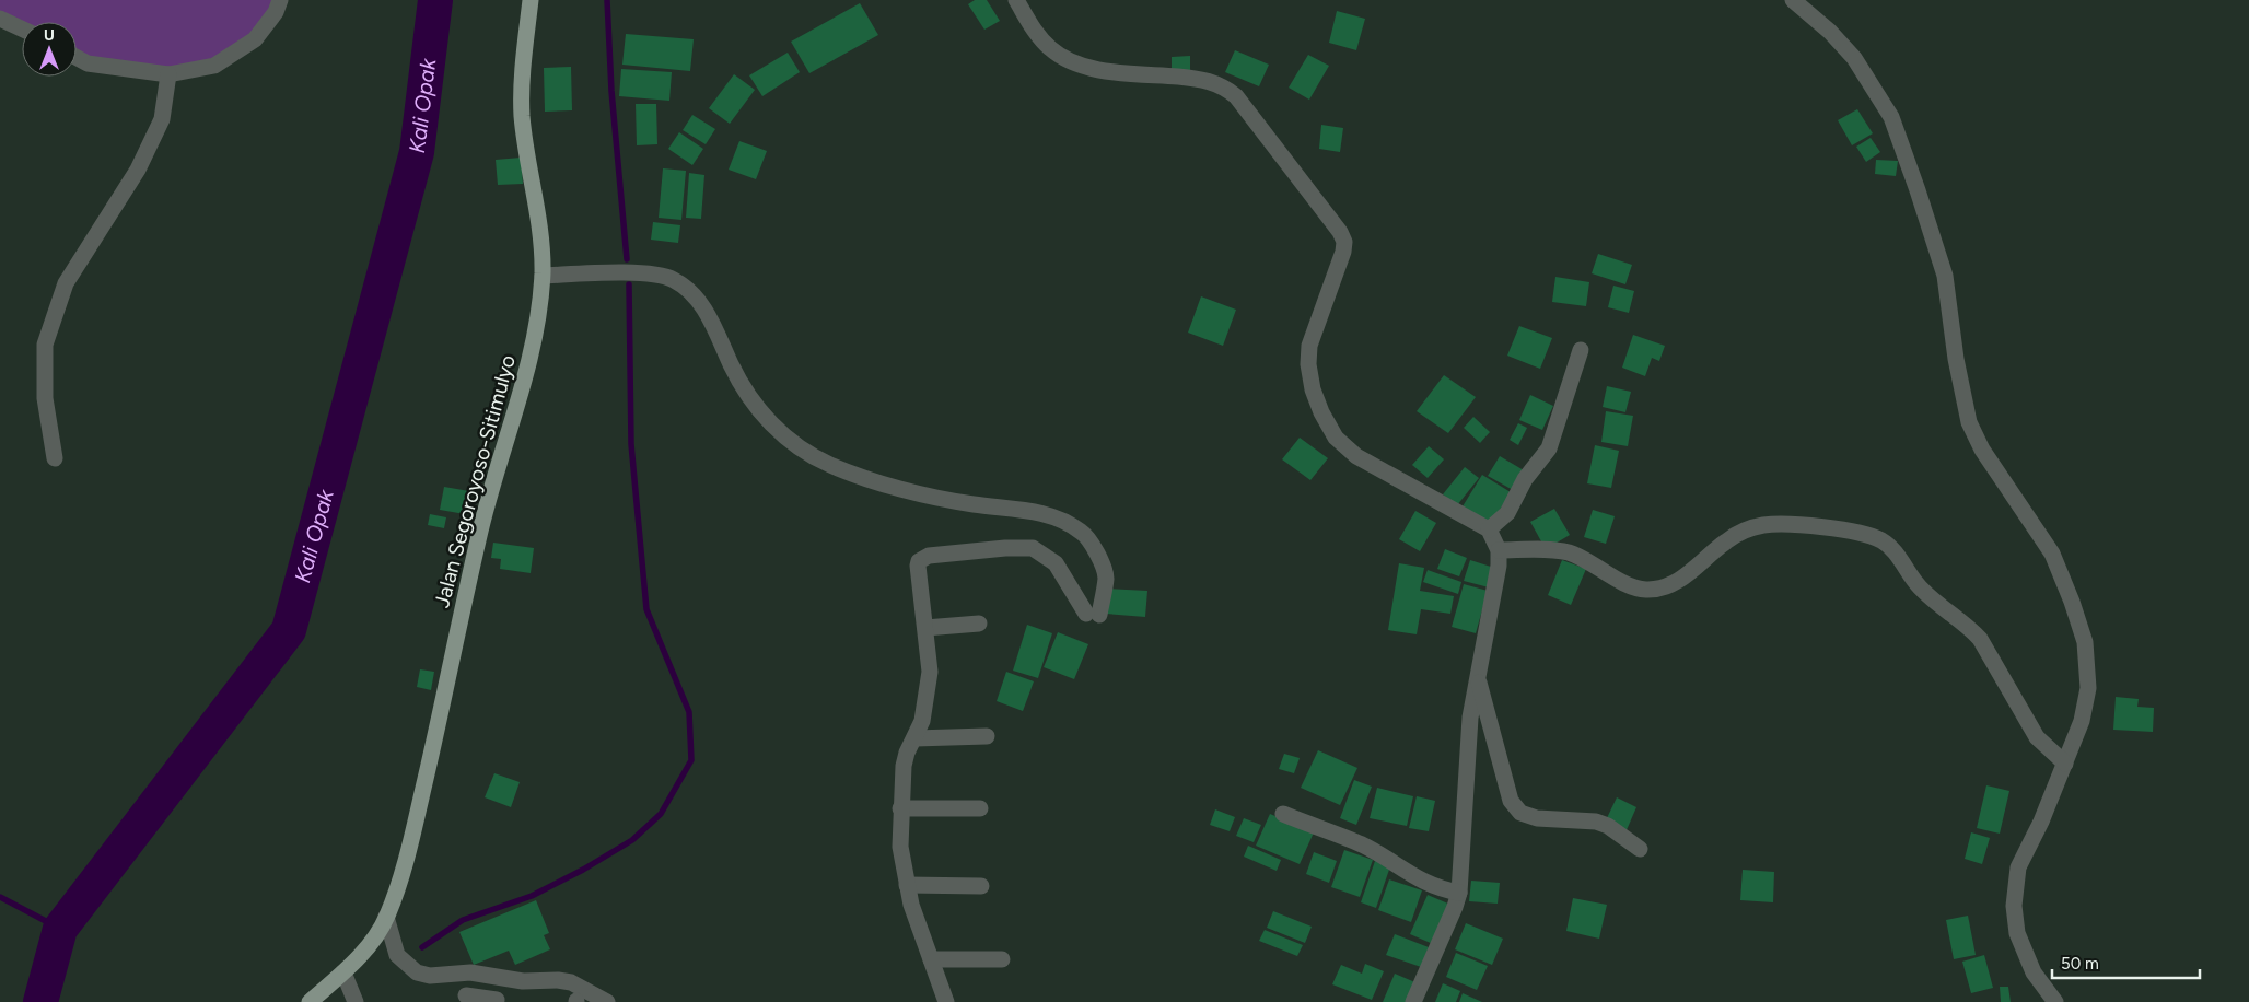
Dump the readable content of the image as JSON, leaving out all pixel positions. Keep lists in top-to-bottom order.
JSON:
{
  "streets": {
    "main road": ["Jalan Segoroyoso-Sitimulyo"]
  },
  "water": ["Kali Opak"],
  "scale_bar": "50 m",
  "north": "top"
}
